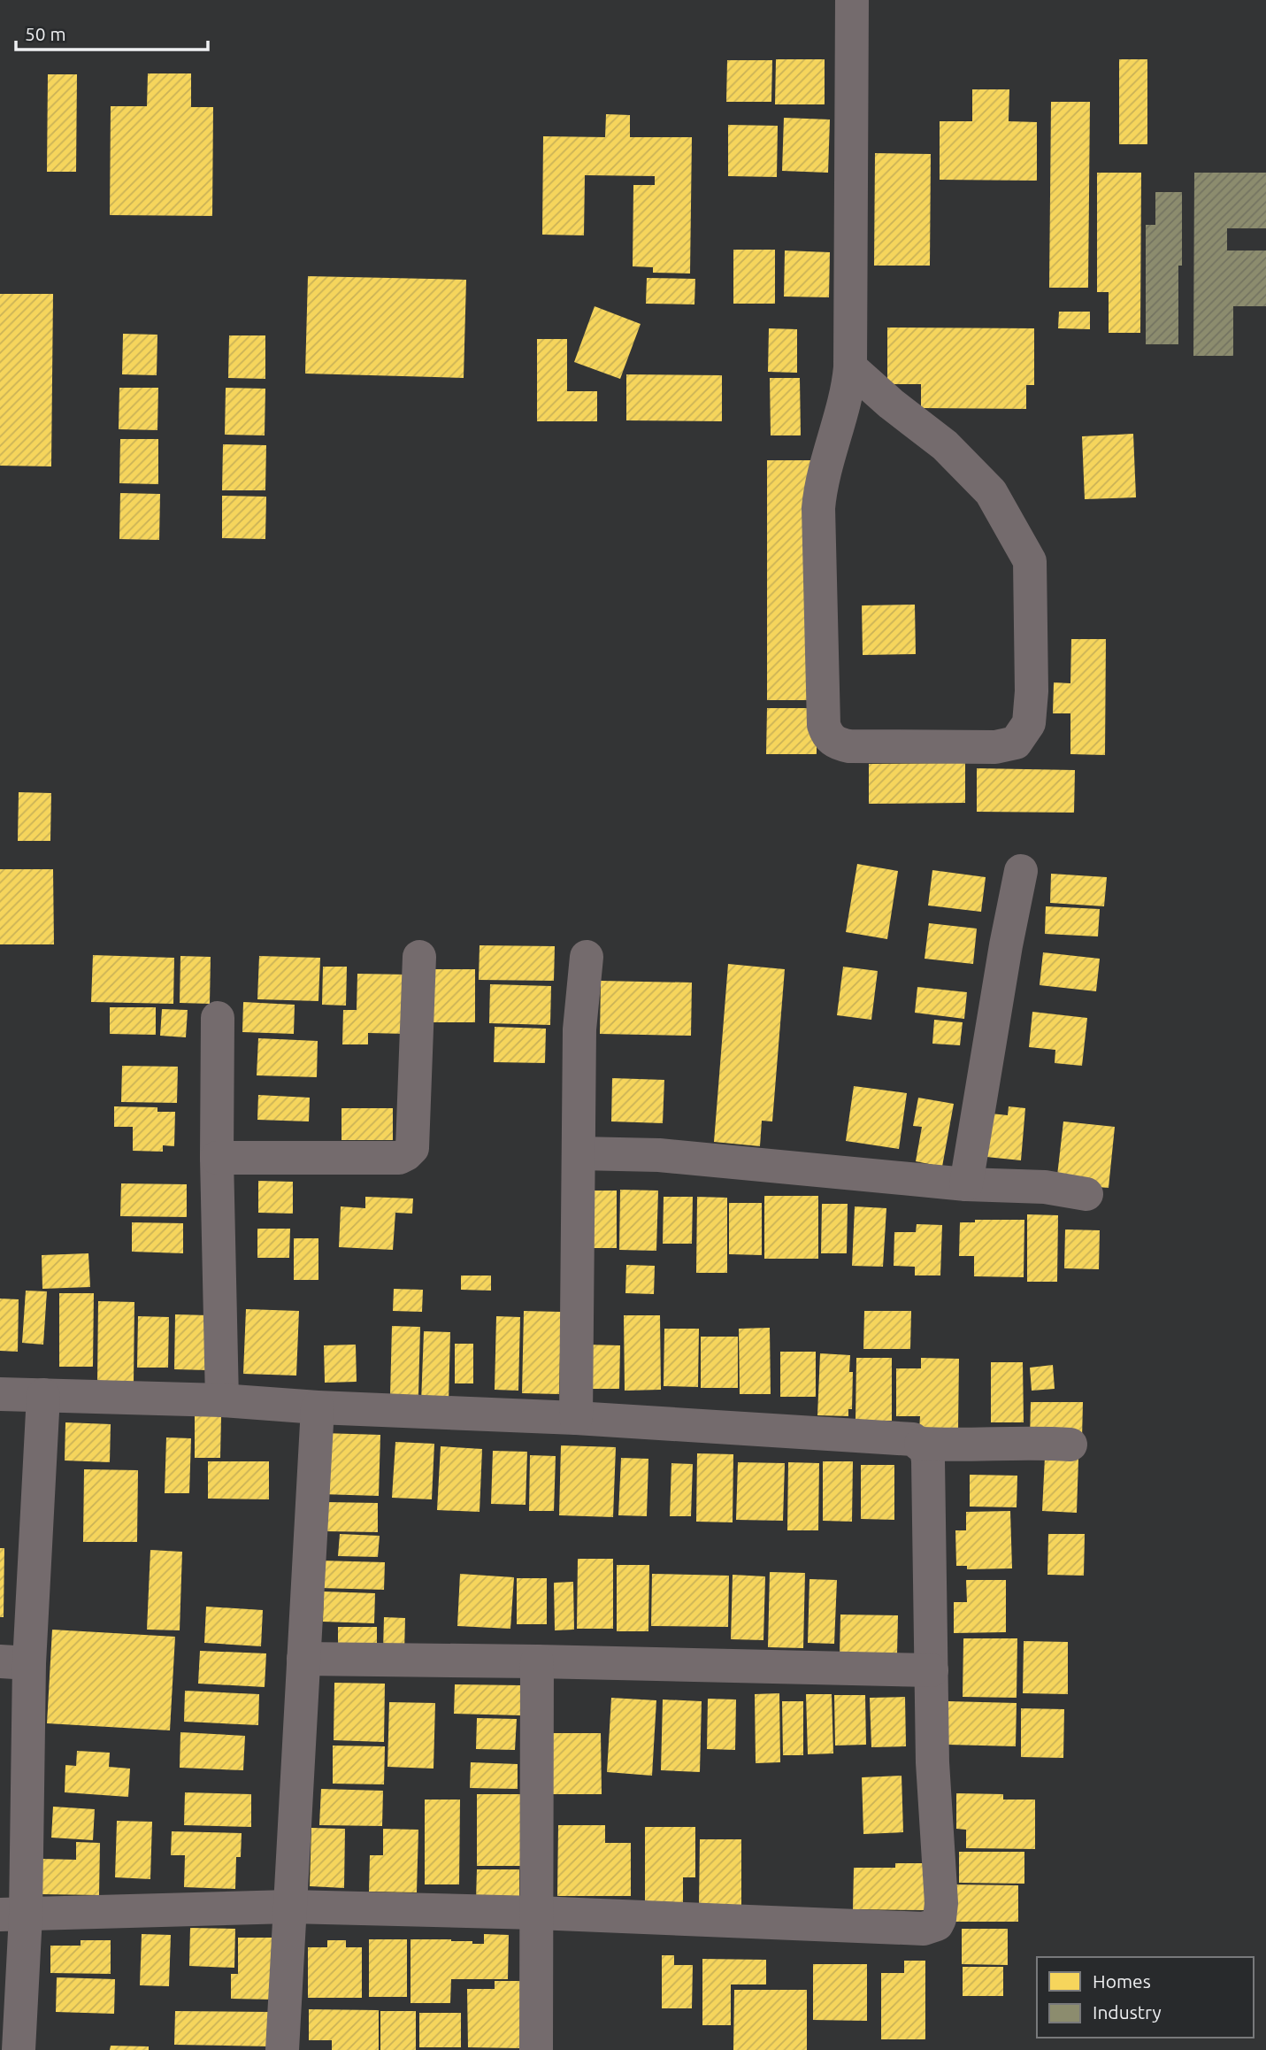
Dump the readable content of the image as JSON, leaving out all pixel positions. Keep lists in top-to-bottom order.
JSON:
{
  "legend": ["Homes", "Industry"],
  "scale_bar": "50 m"
}
